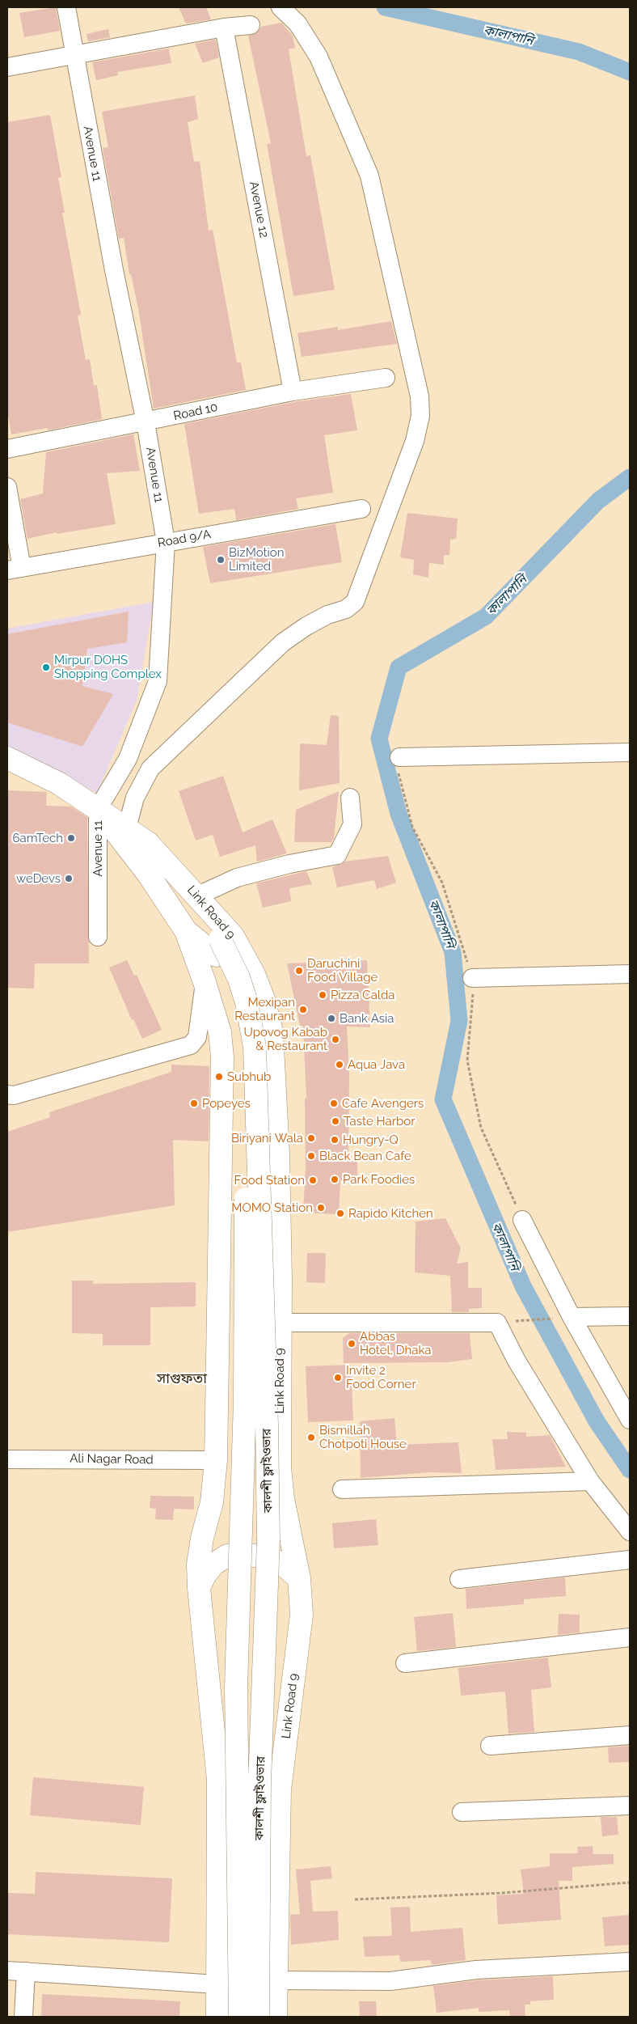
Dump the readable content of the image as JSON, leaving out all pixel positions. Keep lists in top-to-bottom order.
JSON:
{
  "streets": {
    "main road": ["Link Road 9", "কালশী ফ্লাইওভার"],
    "street": [
      "Avenue 11",
      "Avenue 12",
      "Road 10",
      "Road 9/A",
      "Ali Nagar Road"
    ]
  },
  "crossings": [
    ["Avenue 11", "Road 10"],
    ["Avenue 11", "Road 9/A"],
    ["Avenue 11", "Link Road 9"],
    ["Avenue 12", "Road 10"],
    ["Link Road 9", "Ali Nagar Road"],
    ["Link Road 9", "কালশী ফ্লাইওভার"]
  ],
  "districts": ["সাগুফতা"],
  "water": ["কালাপানি"],
  "places": [
    "BizMotion Limited",
    "Mirpur DOHS Shopping Complex",
    "6amTech",
    "weDevs",
    "Daruchini Food Village",
    "Pizza Calda",
    "Mexipan Restaurant",
    "Bank Asia",
    "Upovog Kabab & Restaurant",
    "Aqua Java",
    "Subhub",
    "Popeyes",
    "Cafe Avengers",
    "Taste Harbor",
    "Biriyani Wala",
    "Hungry-Q",
    "Black Bean Cafe",
    "Park Foodies",
    "Food Station",
    "MOMO Station",
    "Rapido Kitchen",
    "Abbas Hotel, Dhaka",
    "Invite 2 Food Corner",
    "Bismillah Chotpoti House"
  ]
}
